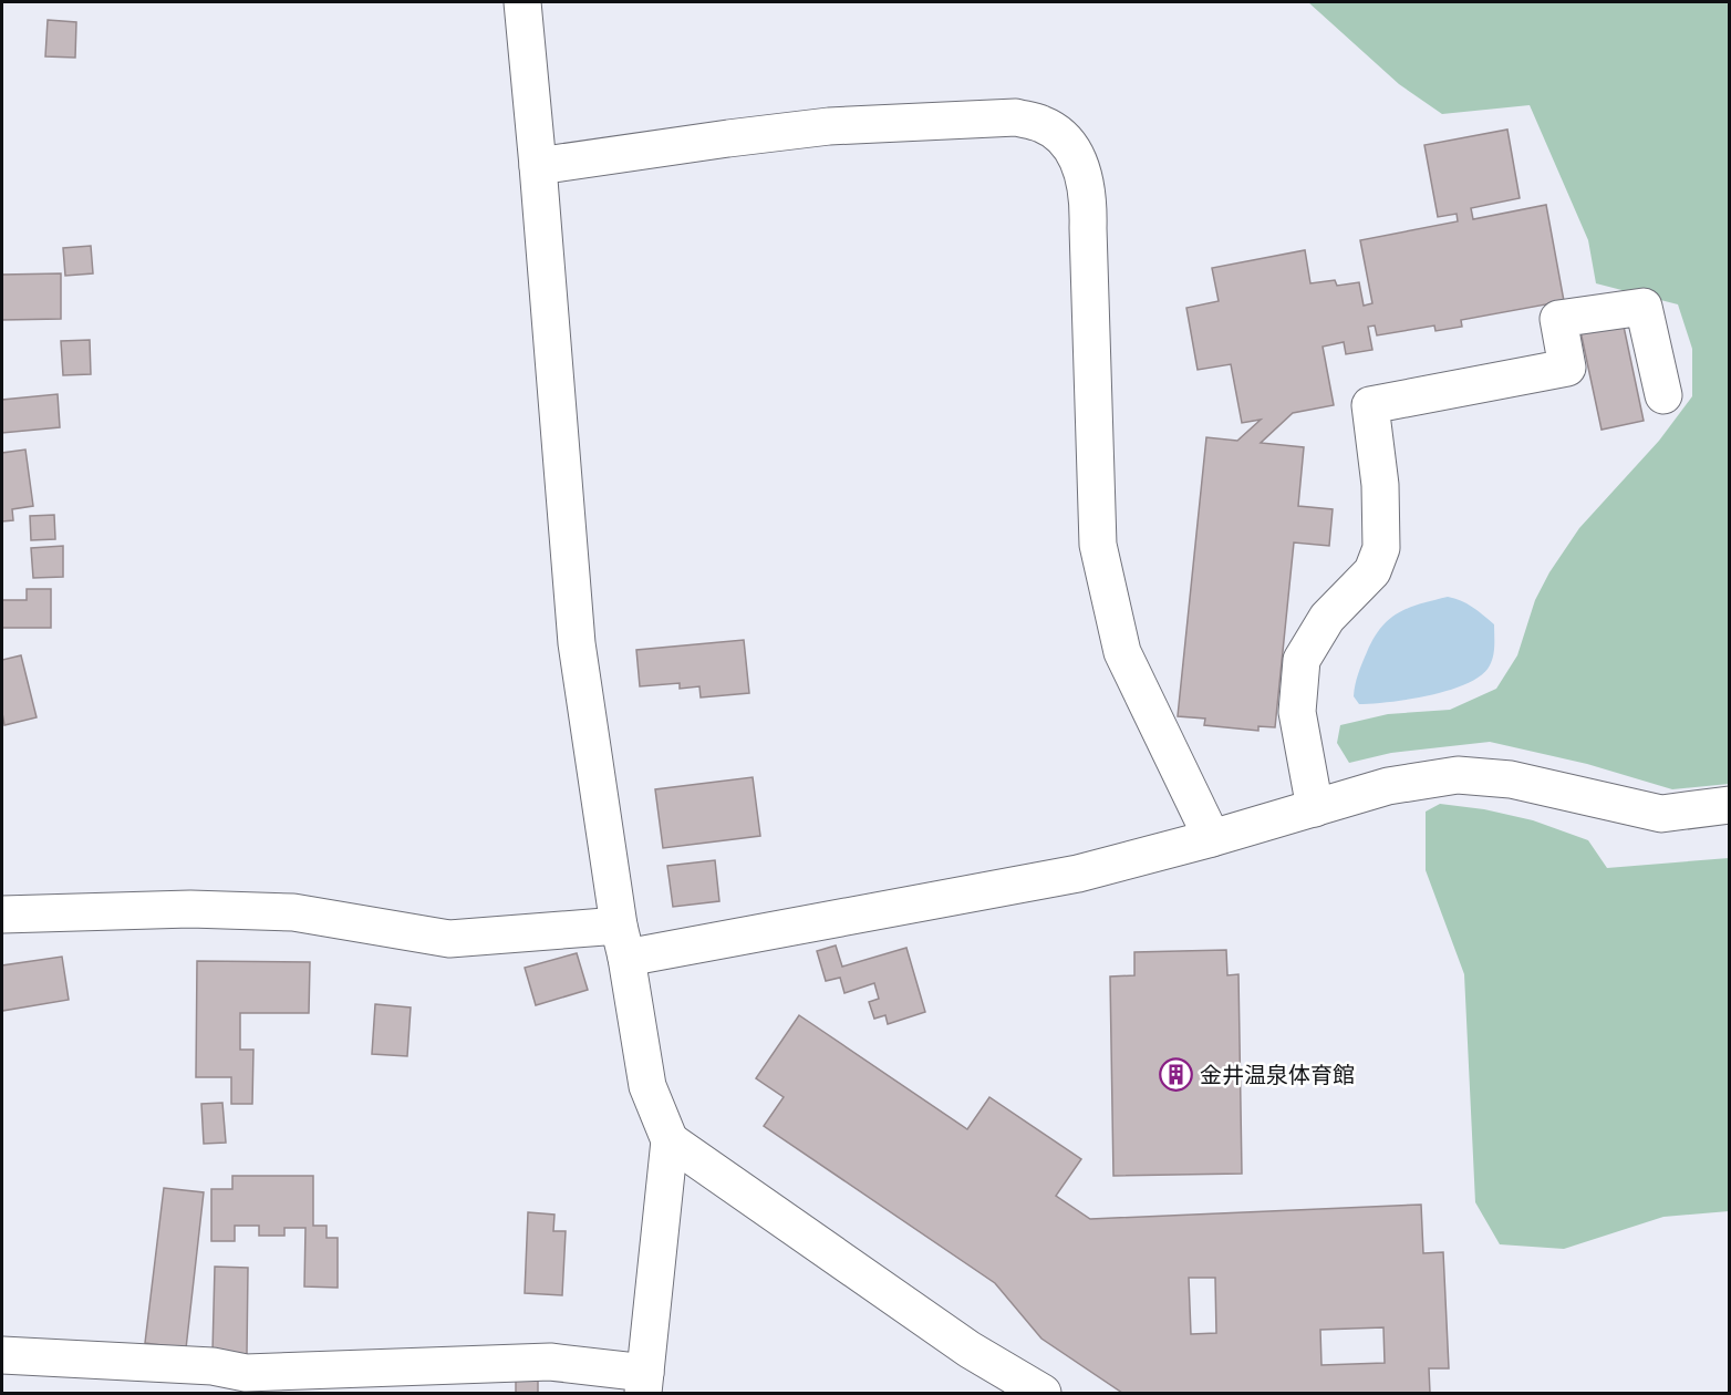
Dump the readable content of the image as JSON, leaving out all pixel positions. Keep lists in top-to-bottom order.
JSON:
{
  "places": {
    "building": ["金井温泉体育館"]
  }
}
